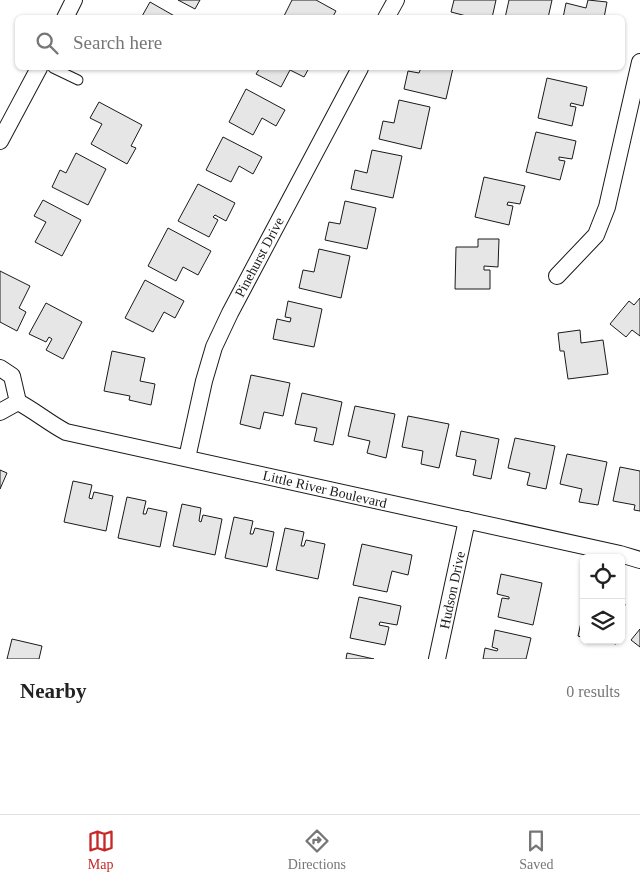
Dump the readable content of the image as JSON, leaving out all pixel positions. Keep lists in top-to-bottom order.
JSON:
{
  "streets": {
    "street": ["Pinehurst Drive", "Little River Boulevard", "Hudson Drive"]
  },
  "crossings": [
    ["Pinehurst Drive", "Little River Boulevard"],
    ["Little River Boulevard", "Hudson Drive"]
  ],
  "page": {
    "search": "Search here",
    "heading": ["Nearby", "0 results"],
    "nav": ["Map", "Directions", "Saved"]
  }
}
